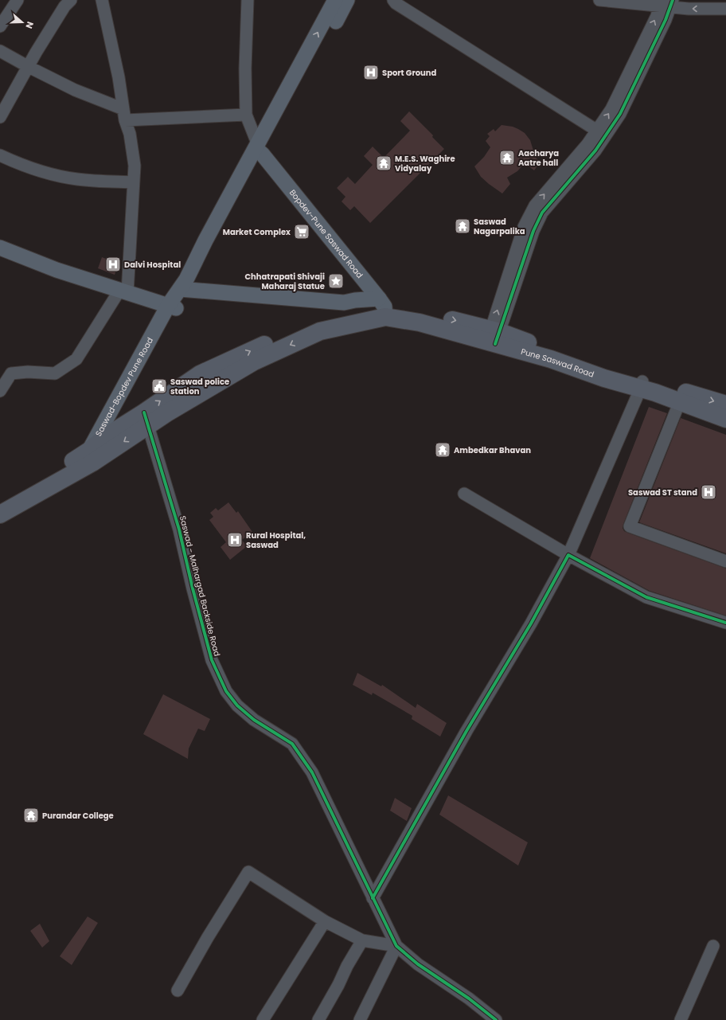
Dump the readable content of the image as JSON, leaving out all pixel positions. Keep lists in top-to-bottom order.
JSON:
{
  "streets": {
    "main road": ["Bopdev-Pune Saswad Road", "Saswad-Bopdev Pune Road"],
    "street": ["Saswad - Malhargad Backside Road"]
  },
  "places": {
    "hospital": [
      "Sport Ground",
      "Dalvi Hospital",
      "Saswad ST stand",
      "Rural Hospital, Saswad"
    ],
    "temple": [
      "Aacharya Aatre hall",
      "M.E.S. Waghire Vidyalay",
      "Saswad Nagarpalika",
      "Ambedkar Bhavan",
      "Purandar College"
    ],
    "supermarket": ["Market Complex"],
    "place": ["Chhatrapati Shivaji Maharaj Statue"],
    "public building": ["Saswad police station"]
  },
  "north": "right"
}
